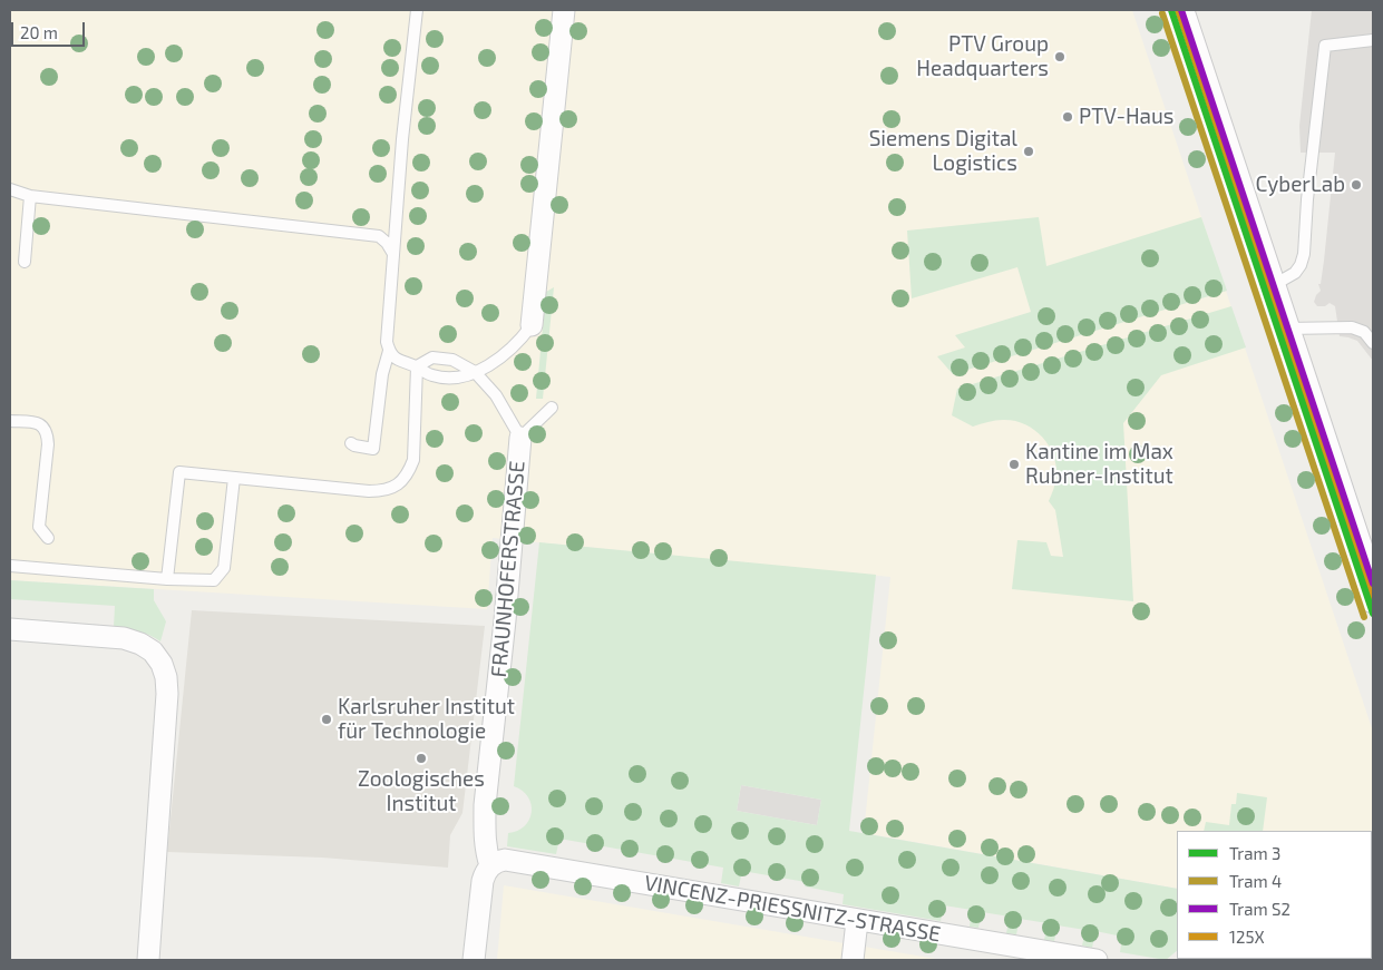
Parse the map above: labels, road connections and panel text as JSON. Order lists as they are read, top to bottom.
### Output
{
  "streets": {
    "street": ["FRAUNHOFERSTRASSE", "VINCENZ-PRIESSNITZ-STRASSE"]
  },
  "crossings": [
    ["FRAUNHOFERSTRASSE", "VINCENZ-PRIESSNITZ-STRASSE"]
  ],
  "places": [
    "PTV Group Headquarters",
    "PTV-Haus",
    "Siemens Digital Logistics",
    "CyberLab",
    "Kantine im Max Rubner-Institut",
    "Karlsruher Institut für Technologie",
    "Zoologisches Institut"
  ],
  "lines": [
    "tram line 3",
    "tram line S2",
    "transit line 125X",
    "tram line 4"
  ],
  "legend": [
    "Tram 3",
    "Tram 4",
    "Tram S2",
    "125X"
  ],
  "scale_bar": "20 m"
}
